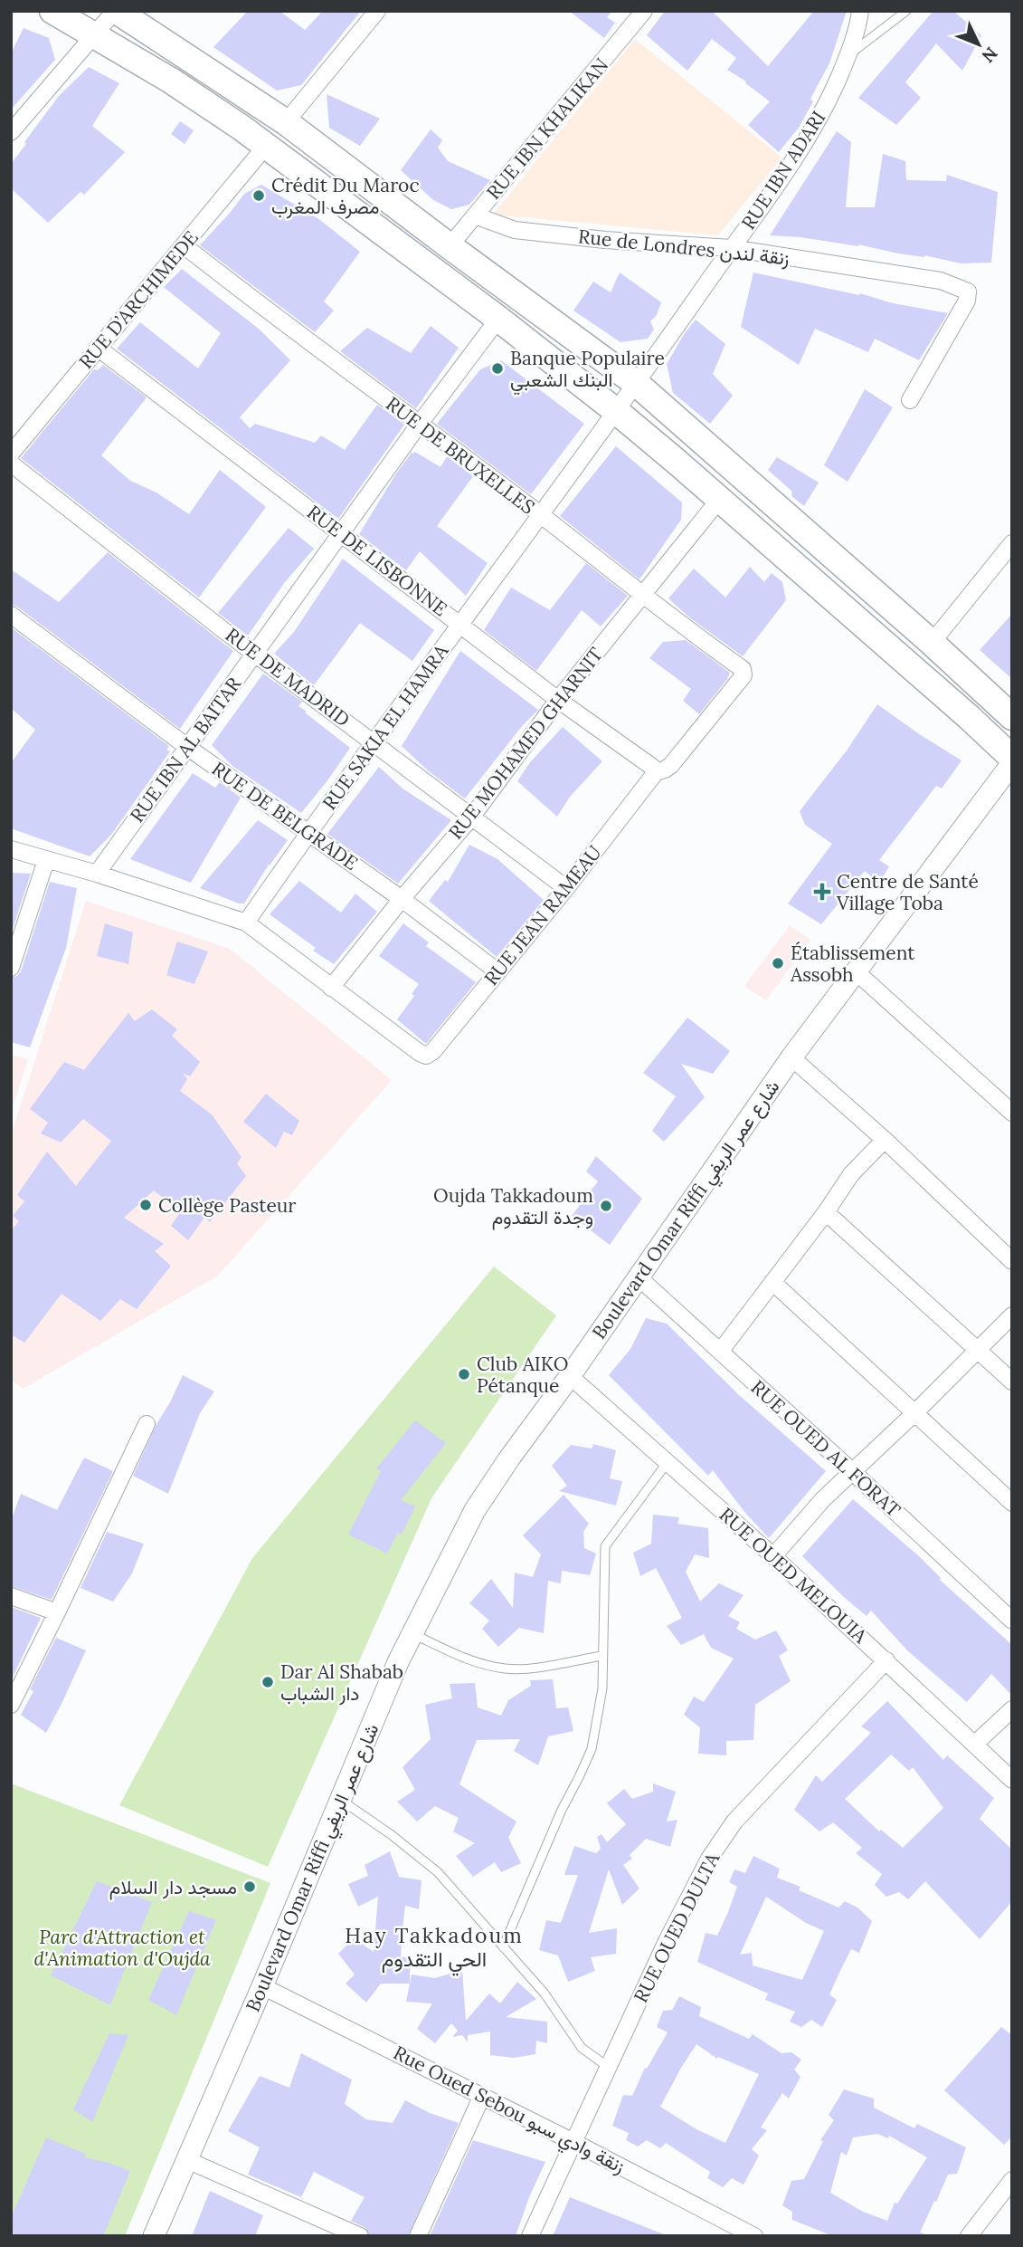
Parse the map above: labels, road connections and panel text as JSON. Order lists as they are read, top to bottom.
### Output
{
  "streets": {
    "street": [
      "RUE IBN KHALIKAN",
      "RUE IBN ADARI",
      "Rue de Londres زنقة لندن",
      "RUE D’ARCHIMEDE",
      "RUE DE BRUXELLES",
      "RUE DE LISBONNE",
      "RUE DE MADRID",
      "RUE SAKIA EL HAMRA",
      "RUE MOHAMED GHARNIT",
      "RUE IBN AL BAITAR",
      "RUE DE BELGRADE",
      "RUE JEAN RAMEAU",
      "Boulevard Omar Riffi شارع عمر الريفي",
      "RUE OUED AL FORAT",
      "RUE OUED MELOUIA",
      "RUE OUED DULTA",
      "Rue Oued Sebou زنقة وادي سبو"
    ]
  },
  "crossings": [
    ["RUE IBN KHALIKAN", "Rue de Londres زنقة لندن"],
    ["RUE IBN ADARI", "Rue de Londres زنقة لندن"],
    ["RUE IBN ADARI", "RUE SAKIA EL HAMRA"],
    ["RUE D’ARCHIMEDE", "RUE DE BRUXELLES"],
    ["RUE D’ARCHIMEDE", "RUE DE LISBONNE"],
    ["RUE DE BRUXELLES", "RUE SAKIA EL HAMRA"],
    ["RUE DE BRUXELLES", "RUE MOHAMED GHARNIT"],
    ["RUE DE BRUXELLES", "RUE IBN AL BAITAR"],
    ["RUE DE BRUXELLES", "RUE JEAN RAMEAU"],
    ["RUE DE LISBONNE", "RUE SAKIA EL HAMRA"],
    ["RUE DE LISBONNE", "RUE MOHAMED GHARNIT"],
    ["RUE DE LISBONNE", "RUE IBN AL BAITAR"],
    ["RUE DE LISBONNE", "RUE JEAN RAMEAU"],
    ["RUE DE MADRID", "RUE SAKIA EL HAMRA"],
    ["RUE DE MADRID", "RUE MOHAMED GHARNIT"],
    ["RUE DE MADRID", "RUE IBN AL BAITAR"],
    ["RUE DE MADRID", "RUE JEAN RAMEAU"],
    ["RUE SAKIA EL HAMRA", "RUE DE BELGRADE"],
    ["RUE MOHAMED GHARNIT", "RUE DE BELGRADE"],
    ["RUE MOHAMED GHARNIT", "RUE JEAN RAMEAU"],
    ["RUE IBN AL BAITAR", "RUE DE BELGRADE"],
    ["RUE DE BELGRADE", "RUE JEAN RAMEAU"],
    ["Boulevard Omar Riffi شارع عمر الريفي", "RUE OUED AL FORAT"],
    ["Boulevard Omar Riffi شارع عمر الريفي", "RUE OUED MELOUIA"],
    ["Boulevard Omar Riffi شارع عمر الريفي", "Rue Oued Sebou زنقة وادي سبو"],
    ["RUE OUED MELOUIA", "RUE OUED DULTA"],
    ["RUE OUED DULTA", "Rue Oued Sebou زنقة وادي سبو"]
  ],
  "districts": ["Hay Takkadoum الحي التقدوم"],
  "parks": ["Parc d'Attraction et d'Animation d'Oujda"],
  "places": {
    "other": [
      "Crédit Du Maroc مصرف المغرب",
      "Banque Populaire البنك الشعبي",
      "Établissement Assobh",
      "Collège Pasteur",
      "Oujda Takkadoum وجدة التقدوم",
      "Club AIKO Pétanque",
      "Dar Al Shabab دار الشباب",
      "مسجد دار السلام"
    ],
    "health": ["Centre de Santé Village Toba"]
  },
  "north": "bottom right"
}
